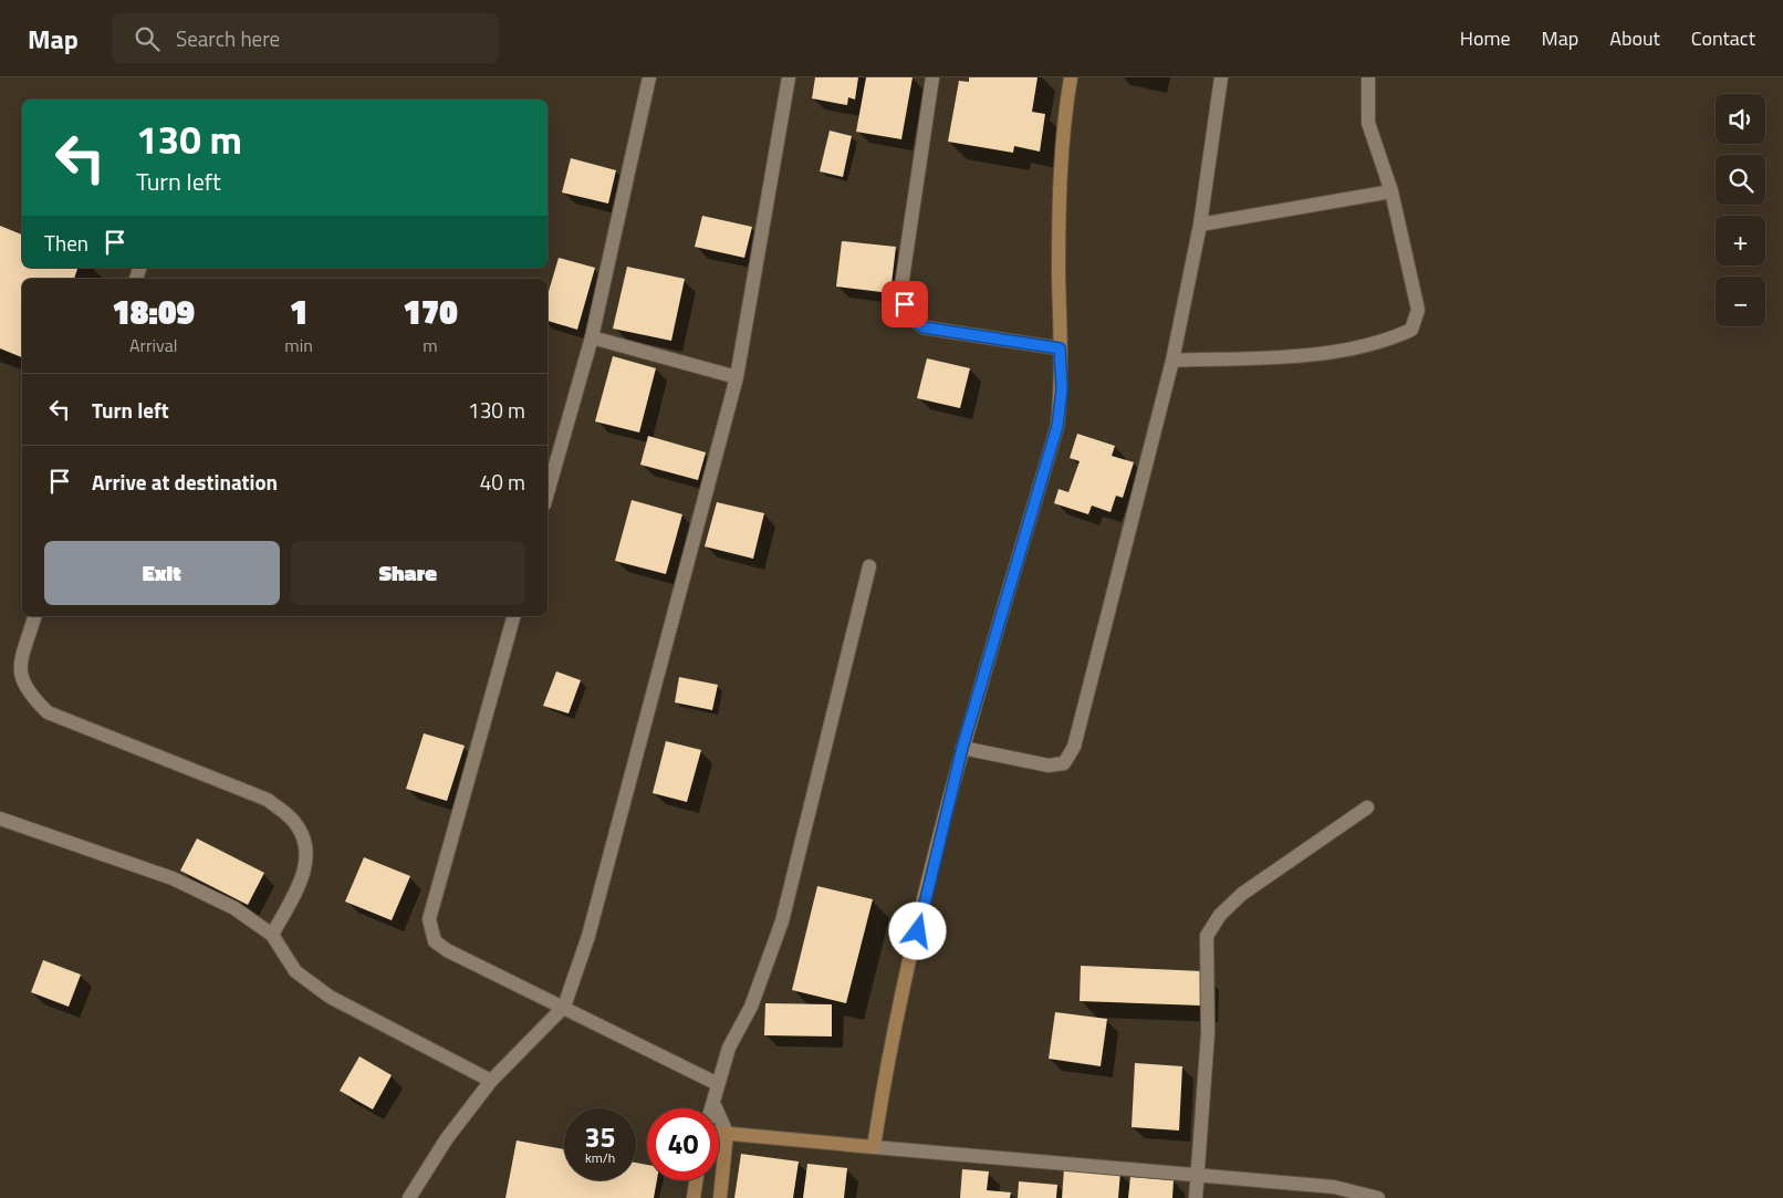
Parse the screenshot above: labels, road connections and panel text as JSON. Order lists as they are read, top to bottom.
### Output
{
  "page": {
    "header": "Map",
    "search": "Search here",
    "nav": [
      "Home",
      "Map",
      "About",
      "Contact"
    ],
    "map_buttons": ["+", "−"],
    "turn": ["130 m", "Turn left"],
    "then": "Then",
    "eta": [
      "18:09",
      "Arrival",
      "1",
      "min",
      "170",
      "m"
    ],
    "list": [
      {
        "name": "Turn left",
        "value": "130 m"
      },
      {
        "name": "Arrive at destination",
        "value": "40 m"
      }
    ],
    "buttons": ["Exit", "Share"],
    "speed": "35 km/h",
    "limit": "40"
  }
}
